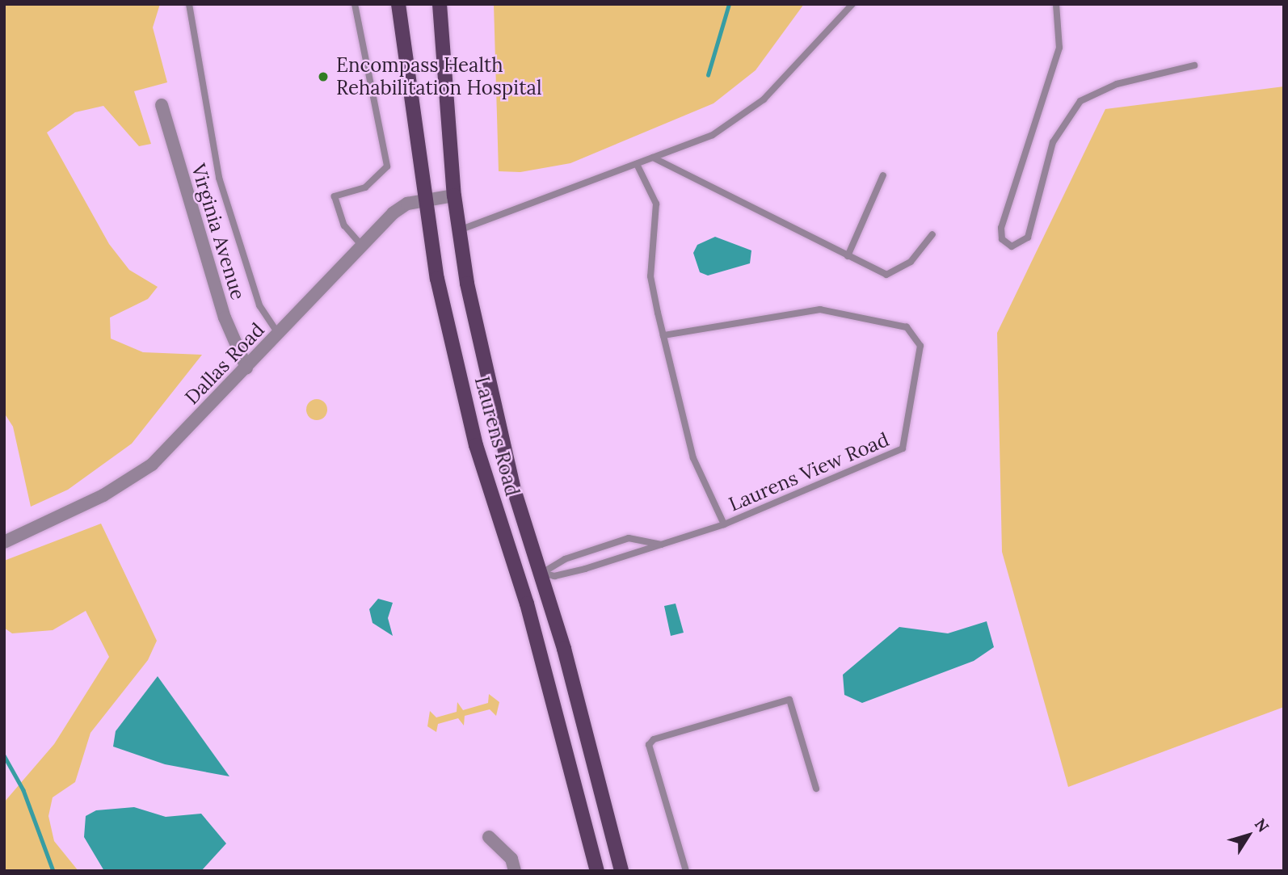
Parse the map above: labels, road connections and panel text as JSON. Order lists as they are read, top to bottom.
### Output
{
  "streets": {
    "main road": ["Laurens Road"],
    "street": ["Virginia Avenue", "Dallas Road"],
    "lane": ["Laurens View Road"]
  },
  "crossings": [
    ["Virginia Avenue", "Dallas Road"],
    ["Dallas Road", "Laurens Road"],
    ["Laurens Road", "Laurens View Road"]
  ],
  "places": ["Encompass Health Rehabilitation Hospital"],
  "north": "top right"
}
